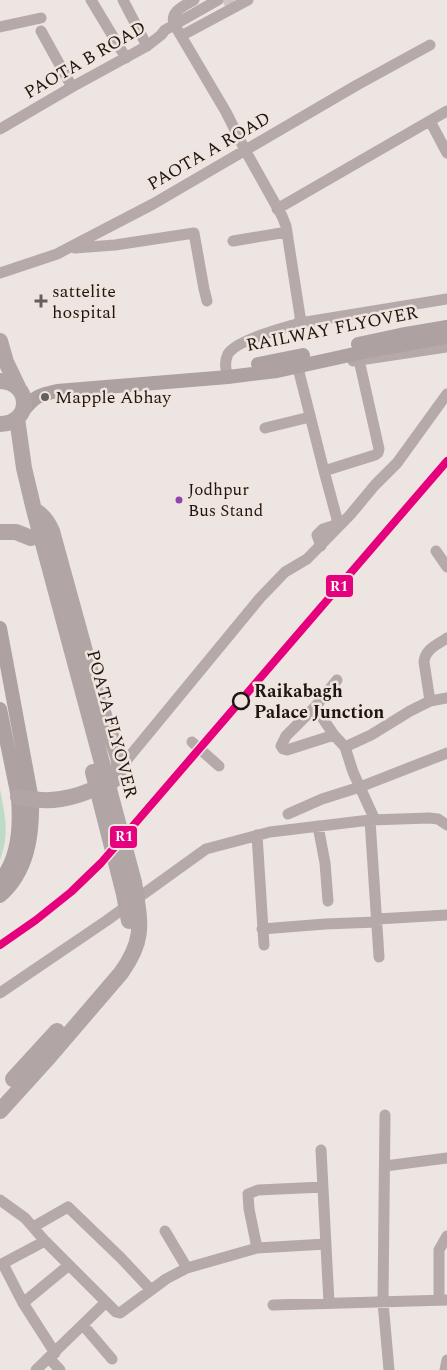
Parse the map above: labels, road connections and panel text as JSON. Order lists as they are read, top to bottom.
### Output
{
  "streets": {
    "highway": ["POATA FLYOVER"],
    "main road": ["RAILWAY FLYOVER"],
    "street": ["PAOTA B ROAD", "PAOTA A ROAD"]
  },
  "places": {
    "health": ["sattelite hospital"],
    "other": ["Mapple Abhay", "Jodhpur Bus Stand", "Raikabagh Palace Junction"]
  },
  "lines": ["transit line R1"]
}
